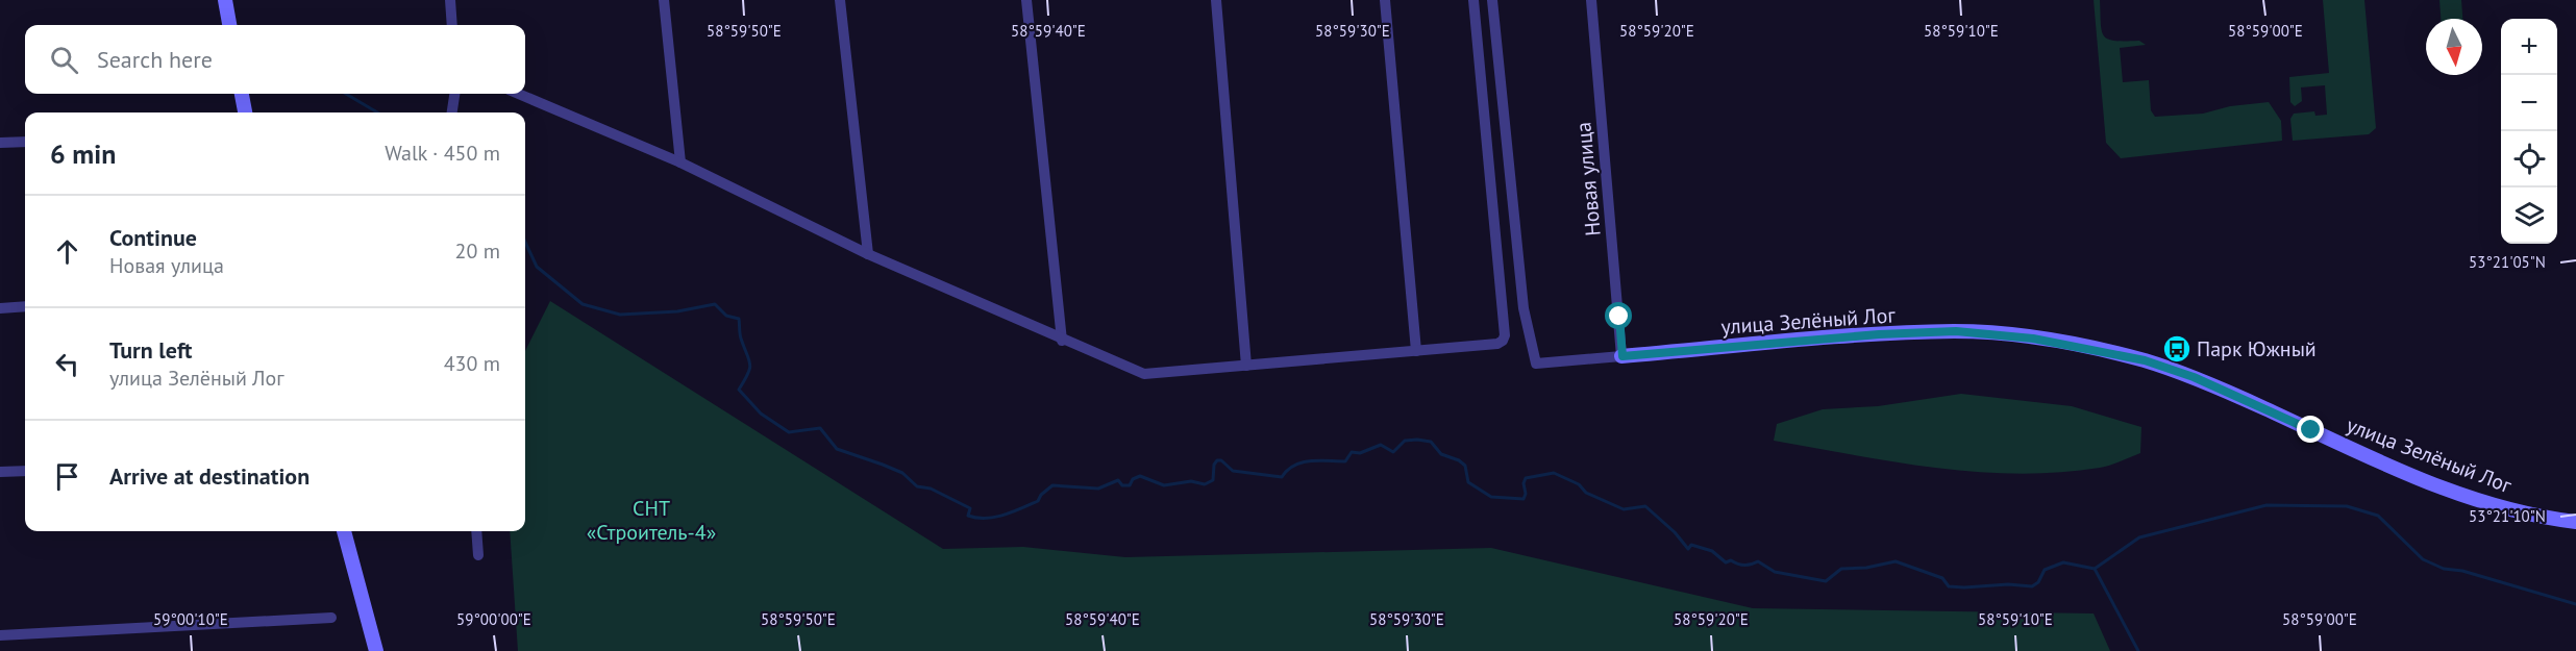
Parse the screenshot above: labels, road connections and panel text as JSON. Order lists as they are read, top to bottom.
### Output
{
  "streets": {
    "street": ["Новая улица", "улица Зелёный Лог"]
  },
  "crossings": [
    ["Новая улица", "улица Зелёный Лог"]
  ],
  "parks": ["СНТ «Строитель-4»"],
  "places": {
    "bus stop": ["Парк Южный"]
  },
  "north": "bottom",
  "page": {
    "map_buttons": ["+", "−"],
    "search": "Search here",
    "heading": ["6 min", "Walk · 450 m"],
    "list": [
      ["Continue", "Новая улица", "20 m"],
      ["Turn left", "улица Зелёный Лог", "430 m"],
      "Arrive at destination"
    ]
  },
  "coordinates": [
    "58°59'50\"E",
    "58°59'40\"E",
    "58°59'30\"E",
    "58°59'20\"E",
    "58°59'10\"E",
    "58°59'00\"E",
    "53°21'05\"N",
    "53°21'10\"N",
    "59°00'10\"E",
    "59°00'00\"E"
  ]
}
